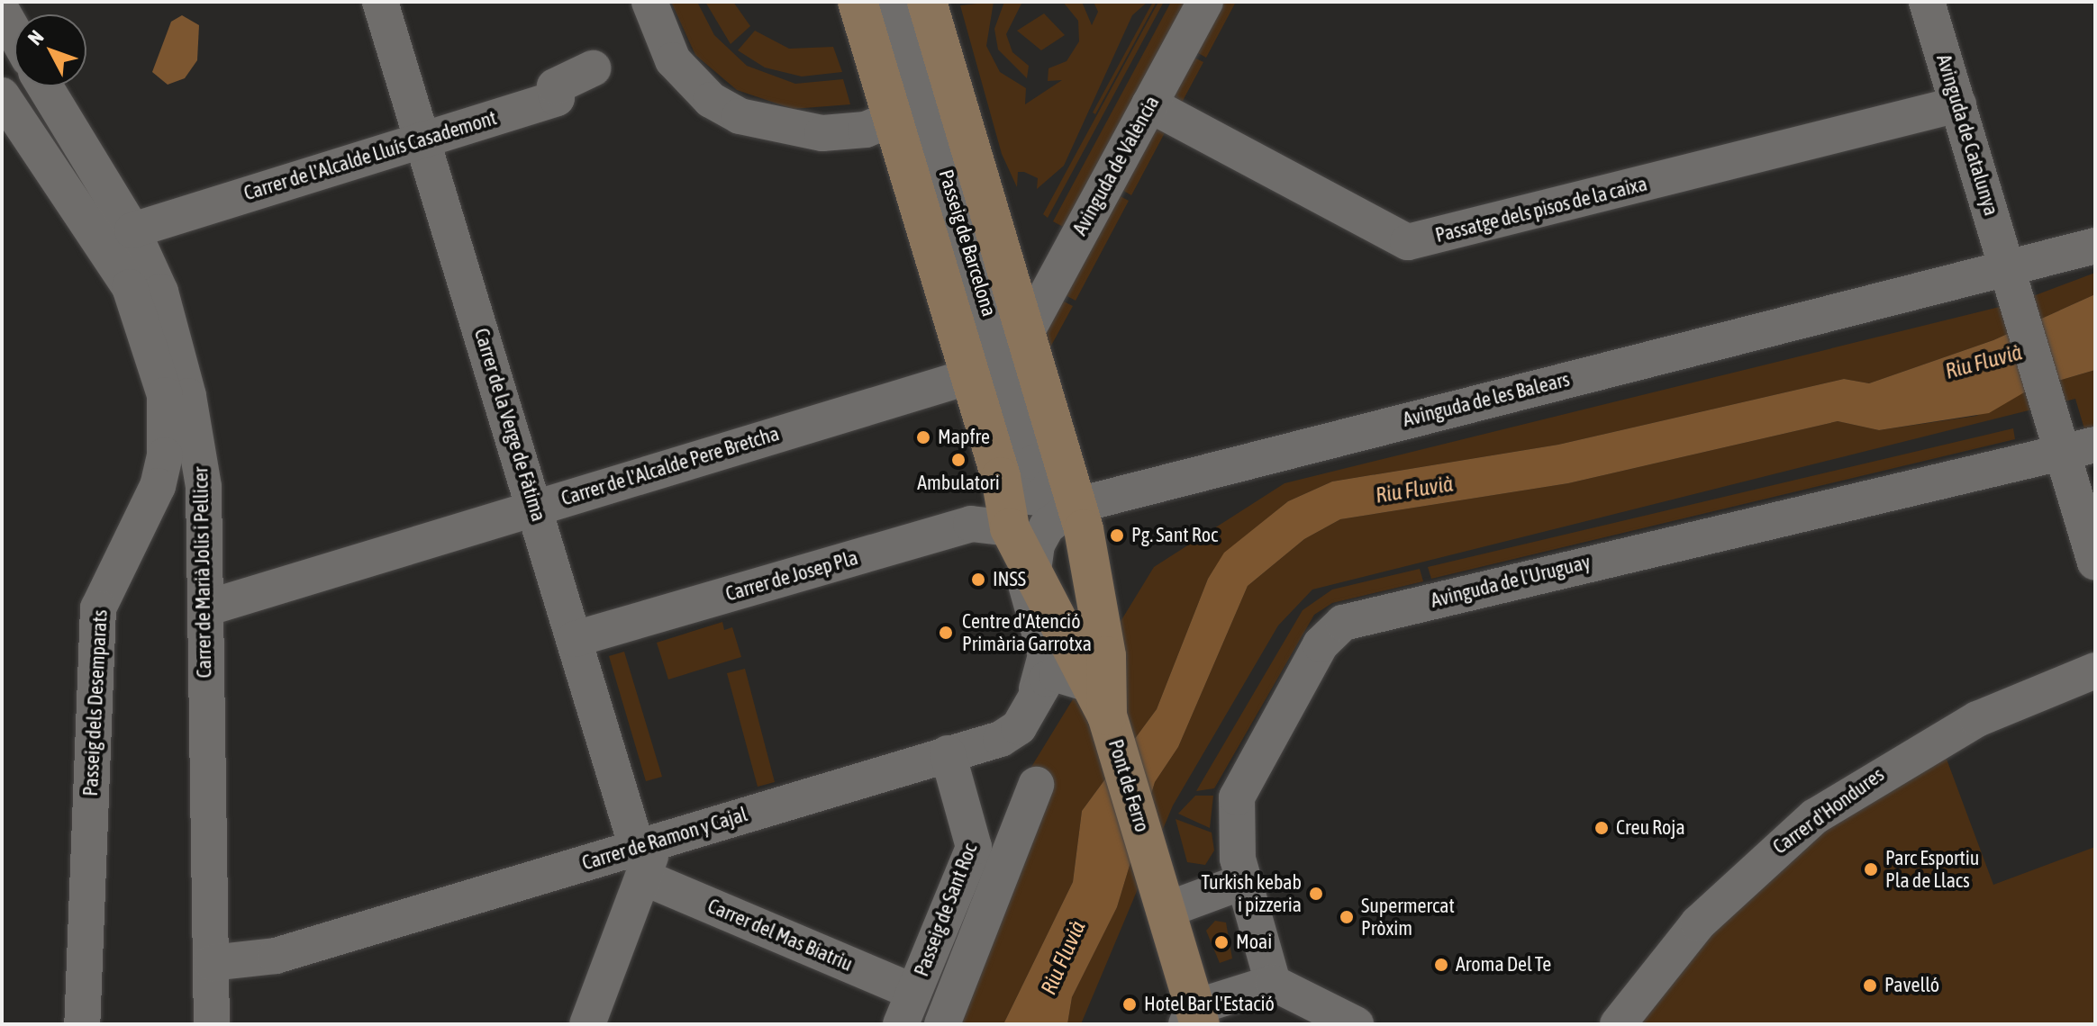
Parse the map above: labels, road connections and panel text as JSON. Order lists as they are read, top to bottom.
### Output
{
  "streets": {
    "main road": ["Passeig de Barcelona", "Pont de Ferro"],
    "street": [
      "Avinguda de Catalunya",
      "Carrer de l'Alcalde Lluís Casademont",
      "Avinguda de València",
      "Passatge dels pisos de la caixa",
      "Avinguda de les Balears",
      "Carrer de la Verge de Fàtima",
      "Carrer de l'Alcalde Pere Bretcha",
      "Carrer de Marià Jolis i Pellicer",
      "Carrer de Josep Pla",
      "Avinguda de l'Uruguay",
      "Passeig dels Desemparats",
      "Carrer d'Hondures",
      "Carrer de Ramon y Cajal",
      "Passeig de Sant Roc",
      "Carrer del Mas Biatriu"
    ]
  },
  "crossings": [
    ["Avinguda de Catalunya", "Passatge dels pisos de la caixa"],
    ["Avinguda de Catalunya", "Avinguda de les Balears"],
    ["Avinguda de Catalunya", "Avinguda de l'Uruguay"],
    ["Carrer de l'Alcalde Lluís Casademont", "Carrer de la Verge de Fàtima"],
    ["Carrer de l'Alcalde Lluís Casademont", "Carrer de Marià Jolis i Pellicer"],
    ["Avinguda de València", "Passatge dels pisos de la caixa"],
    ["Avinguda de València", "Passeig de Barcelona"],
    ["Passeig de Barcelona", "Avinguda de les Balears"],
    ["Passeig de Barcelona", "Carrer de l'Alcalde Pere Bretcha"],
    ["Passeig de Barcelona", "Carrer de Josep Pla"],
    ["Passeig de Barcelona", "Pont de Ferro"],
    ["Passeig de Barcelona", "Carrer de Ramon y Cajal"],
    ["Avinguda de les Balears", "Carrer de Ramon y Cajal"],
    ["Carrer de la Verge de Fàtima", "Carrer de l'Alcalde Pere Bretcha"],
    ["Carrer de la Verge de Fàtima", "Carrer de Josep Pla"],
    ["Carrer de la Verge de Fàtima", "Carrer de Ramon y Cajal"],
    ["Carrer de la Verge de Fàtima", "Carrer del Mas Biatriu"],
    ["Carrer de l'Alcalde Pere Bretcha", "Carrer de Marià Jolis i Pellicer"],
    ["Carrer de Marià Jolis i Pellicer", "Carrer de Ramon y Cajal"],
    ["Carrer de Ramon y Cajal", "Passeig de Sant Roc"],
    ["Carrer de Ramon y Cajal", "Carrer del Mas Biatriu"],
    ["Passeig de Sant Roc", "Carrer del Mas Biatriu"]
  ],
  "water": ["Riu Fluvià"],
  "places": [
    "Mapfre",
    "Ambulatori",
    "Pg. Sant Roc",
    "INSS",
    "Centre d'Atenció Primària Garrotxa",
    "Creu Roja",
    "Parc Esportiu Pla de Llacs",
    "Turkish kebab i pizzeria",
    "Supermercat Pròxim",
    "Moai",
    "Aroma Del Te",
    "Pavelló",
    "Hotel Bar l'Estació"
  ],
  "north": "top left"
}
